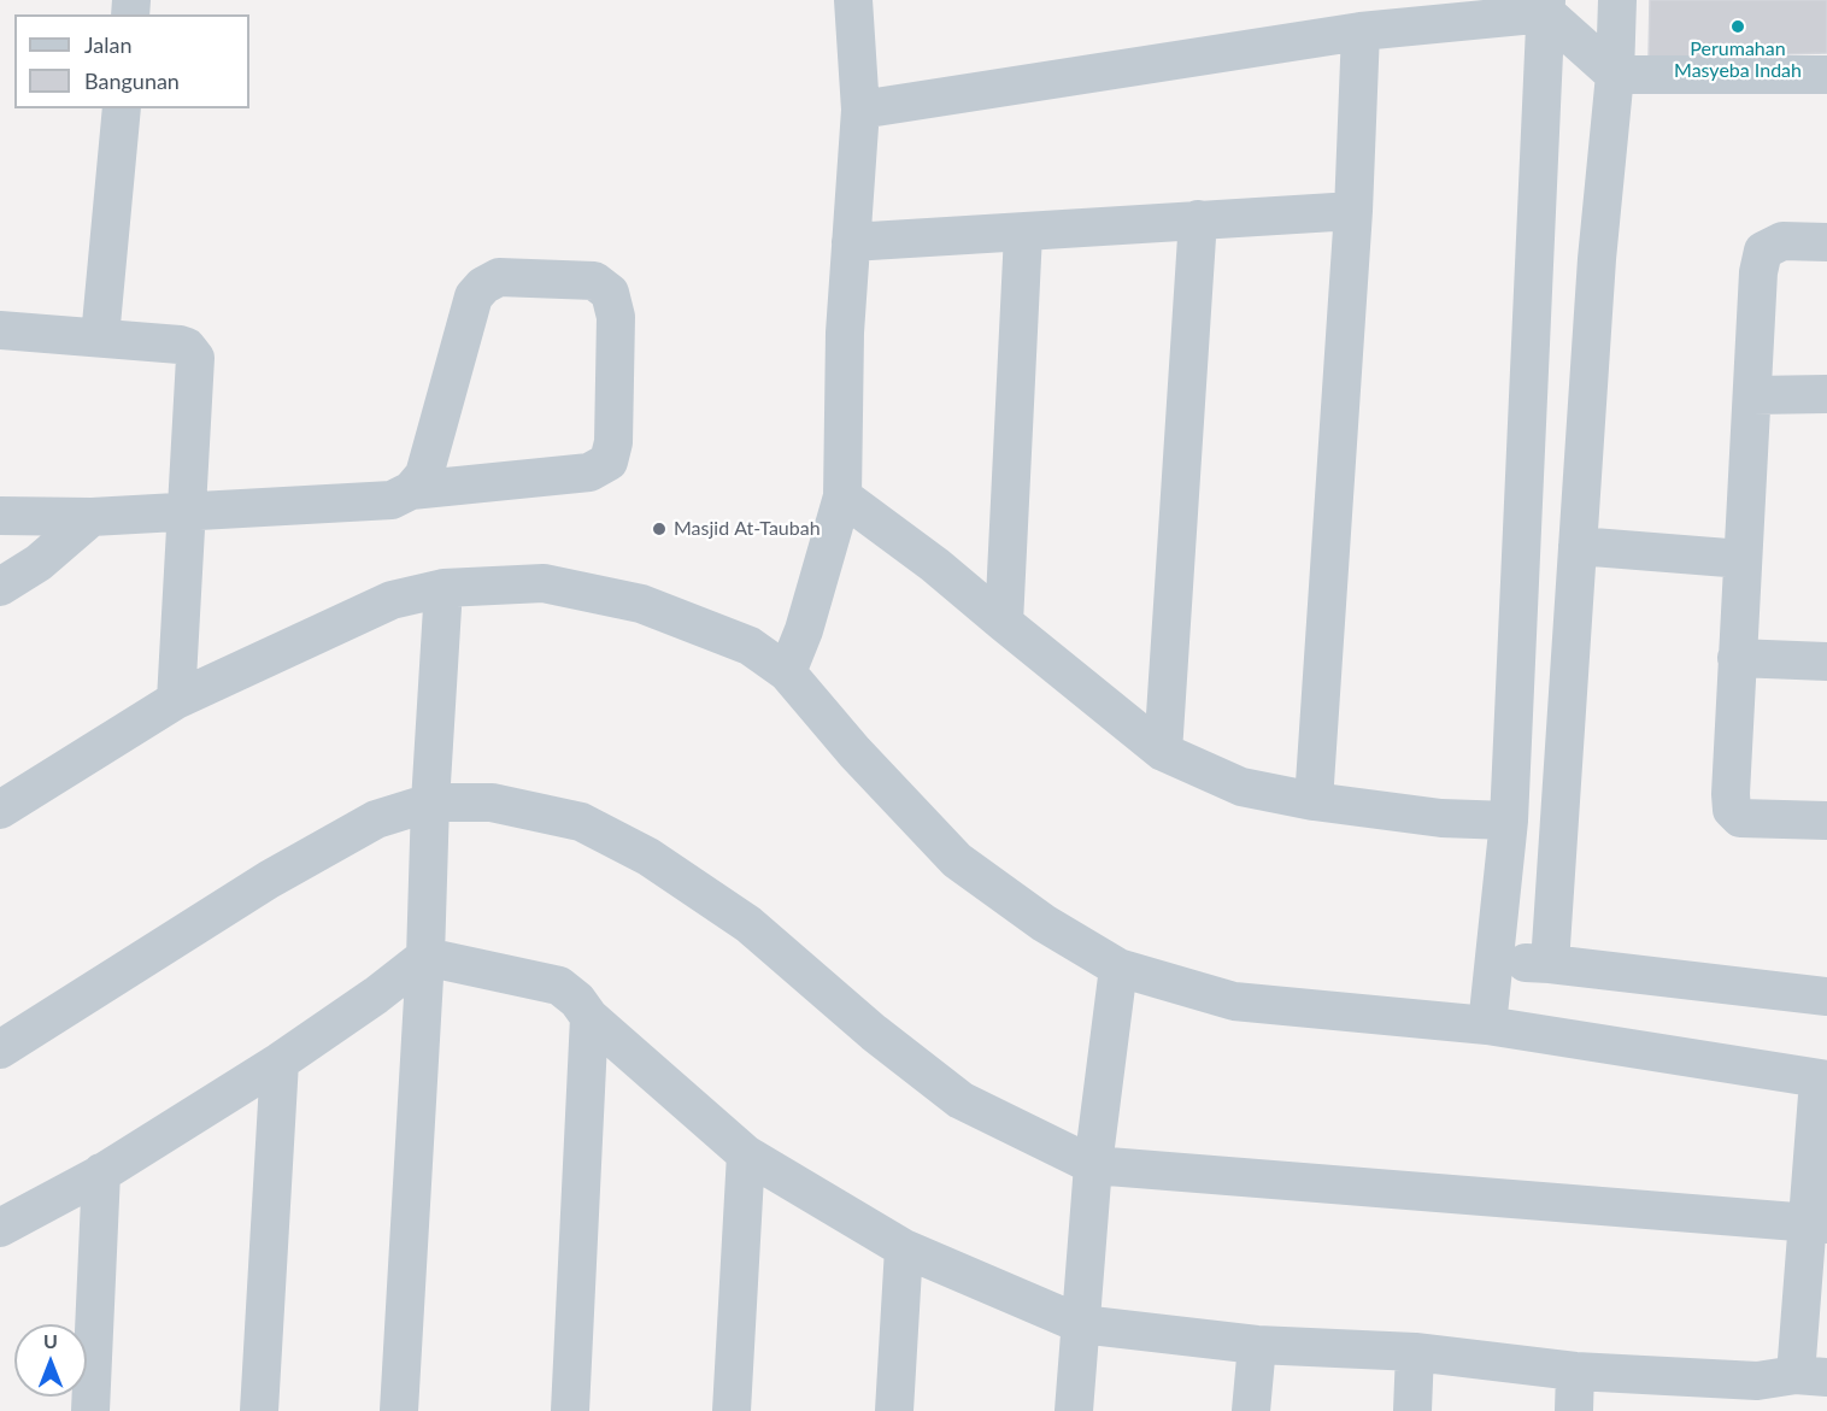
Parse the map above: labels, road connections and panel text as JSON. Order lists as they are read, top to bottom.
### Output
{
  "places": ["Perumahan Masyeba Indah", "Masjid At-Taubah"],
  "legend": ["Jalan", "Bangunan"],
  "north": "top"
}
